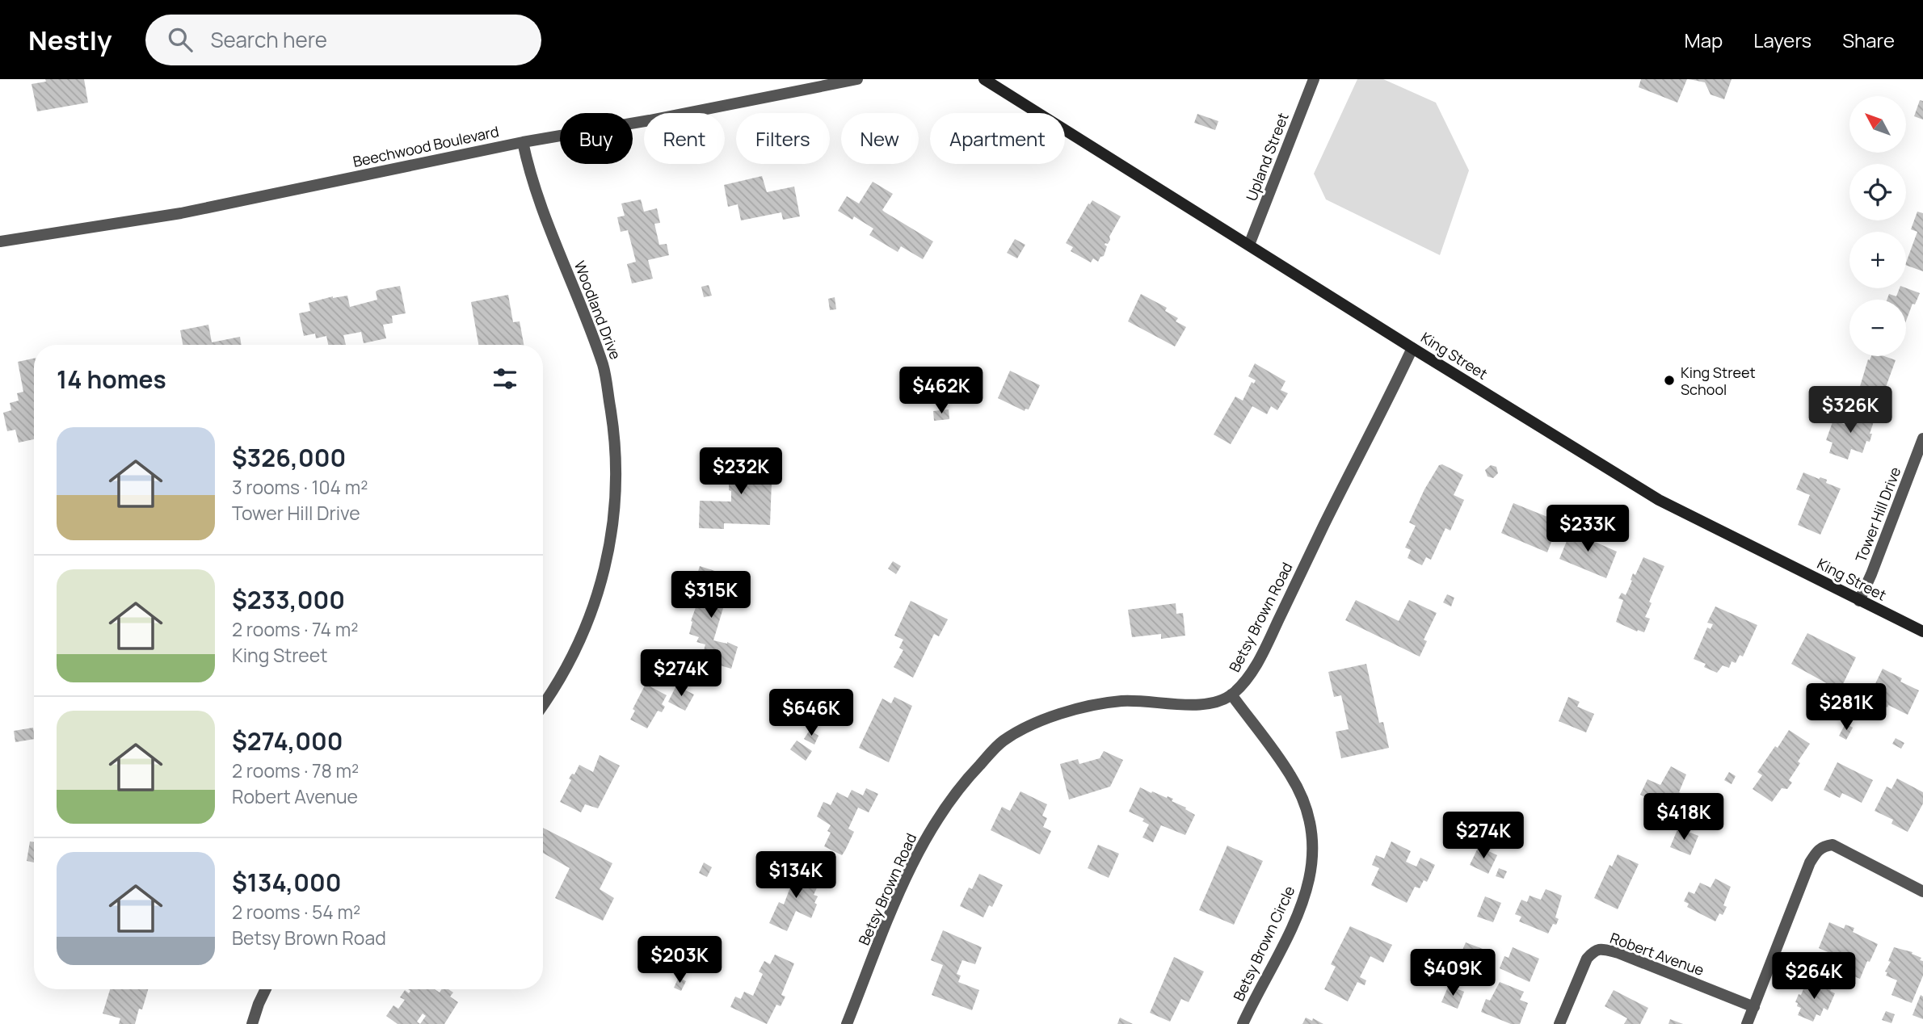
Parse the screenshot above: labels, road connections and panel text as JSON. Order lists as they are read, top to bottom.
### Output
{
  "streets": {
    "main road": ["King Street"],
    "street": [
      "Beechwood Boulevard",
      "Upland Street",
      "Woodland Drive",
      "Tower Hill Drive",
      "Betsy Brown Road",
      "Betsy Brown Circle",
      "Robert Avenue"
    ]
  },
  "crossings": [
    ["Beechwood Boulevard", "Woodland Drive"],
    ["Upland Street", "King Street"],
    ["King Street", "Tower Hill Drive"],
    ["King Street", "Betsy Brown Road"],
    ["Betsy Brown Road", "Betsy Brown Circle"]
  ],
  "places": ["King Street School"],
  "north": "top left",
  "page": {
    "header": "Nestly",
    "search": "Search here",
    "nav": ["Map", "Layers", "Share"],
    "map_buttons": ["+", "−"],
    "chip": [
      "Buy",
      "Rent",
      "Filters",
      "New",
      "Apartment"
    ],
    "heading": "14 homes",
    "price": [
      "$462K",
      "$326K",
      "$232K",
      "$233K",
      "$315K",
      "$274K",
      "$281K",
      "$646K",
      "$418K",
      "$274K",
      "$134K",
      "$203K",
      "$409K",
      "$264K"
    ],
    "list": [
      {
        "name": "$326,000",
        "note": "3 rooms · 104 m² · Tower Hill Drive"
      },
      {
        "name": "$233,000",
        "note": "2 rooms · 74 m² · King Street"
      },
      {
        "name": "$274,000",
        "note": "2 rooms · 78 m² · Robert Avenue"
      },
      {
        "name": "$134,000",
        "note": "2 rooms · 54 m² · Betsy Brown Road"
      }
    ]
  }
}
